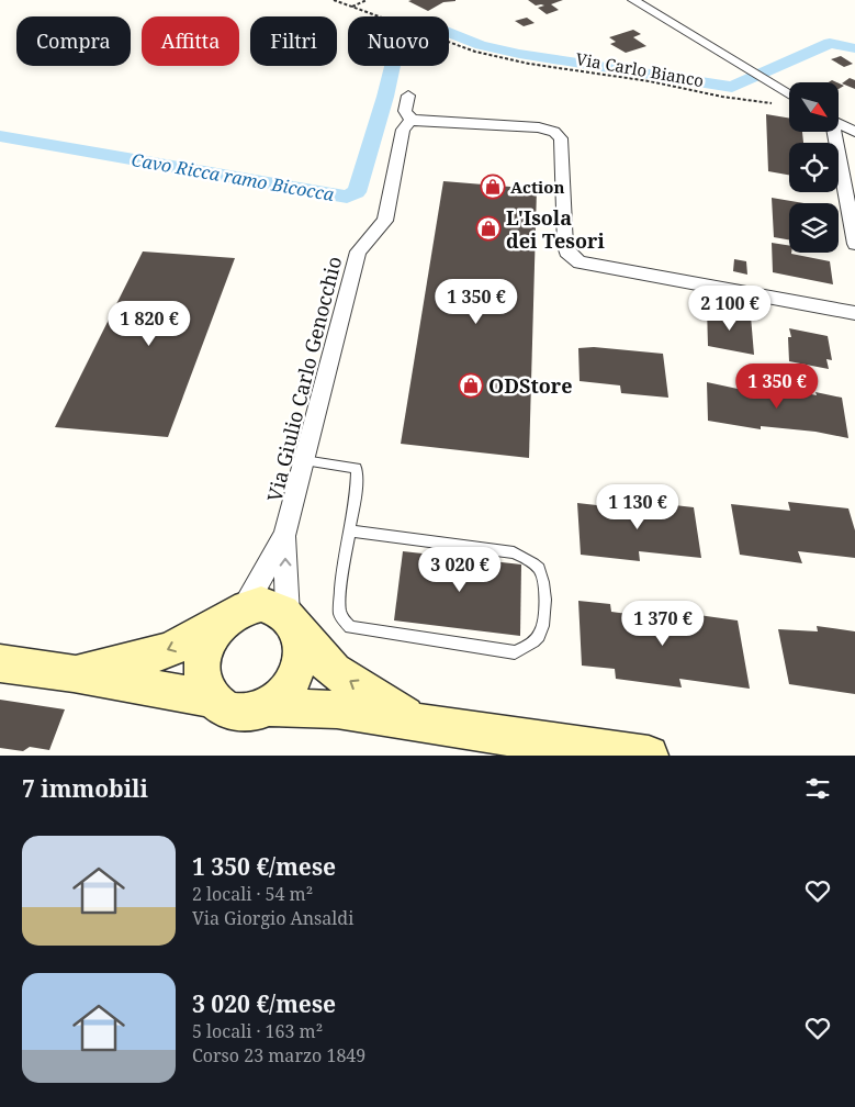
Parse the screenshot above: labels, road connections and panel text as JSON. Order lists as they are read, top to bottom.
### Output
{
  "streets": {
    "street": ["Via Giulio Carlo Genocchio"],
    "path": ["Via Carlo Bianco"]
  },
  "water": ["Cavo Ricca ramo Bicocca"],
  "places": {
    "shop": ["Action", "L'Isola dei Tesori", "ODStore"]
  },
  "north": "bottom right",
  "page": {
    "chip": [
      "Compra",
      "Affitta",
      "Filtri",
      "Nuovo"
    ],
    "price": [
      "1 350 €",
      "2 100 €",
      "1 820 €",
      "1 350 €",
      "1 130 €",
      "3 020 €",
      "1 370 €"
    ],
    "heading": "7 immobili",
    "list": [
      {
        "name": "1 350 €/mese",
        "note": "2 locali · 54 m² · Via Giorgio Ansaldi"
      },
      {
        "name": "3 020 €/mese",
        "note": "5 locali · 163 m² · Corso 23 marzo 1849"
      }
    ]
  }
}
